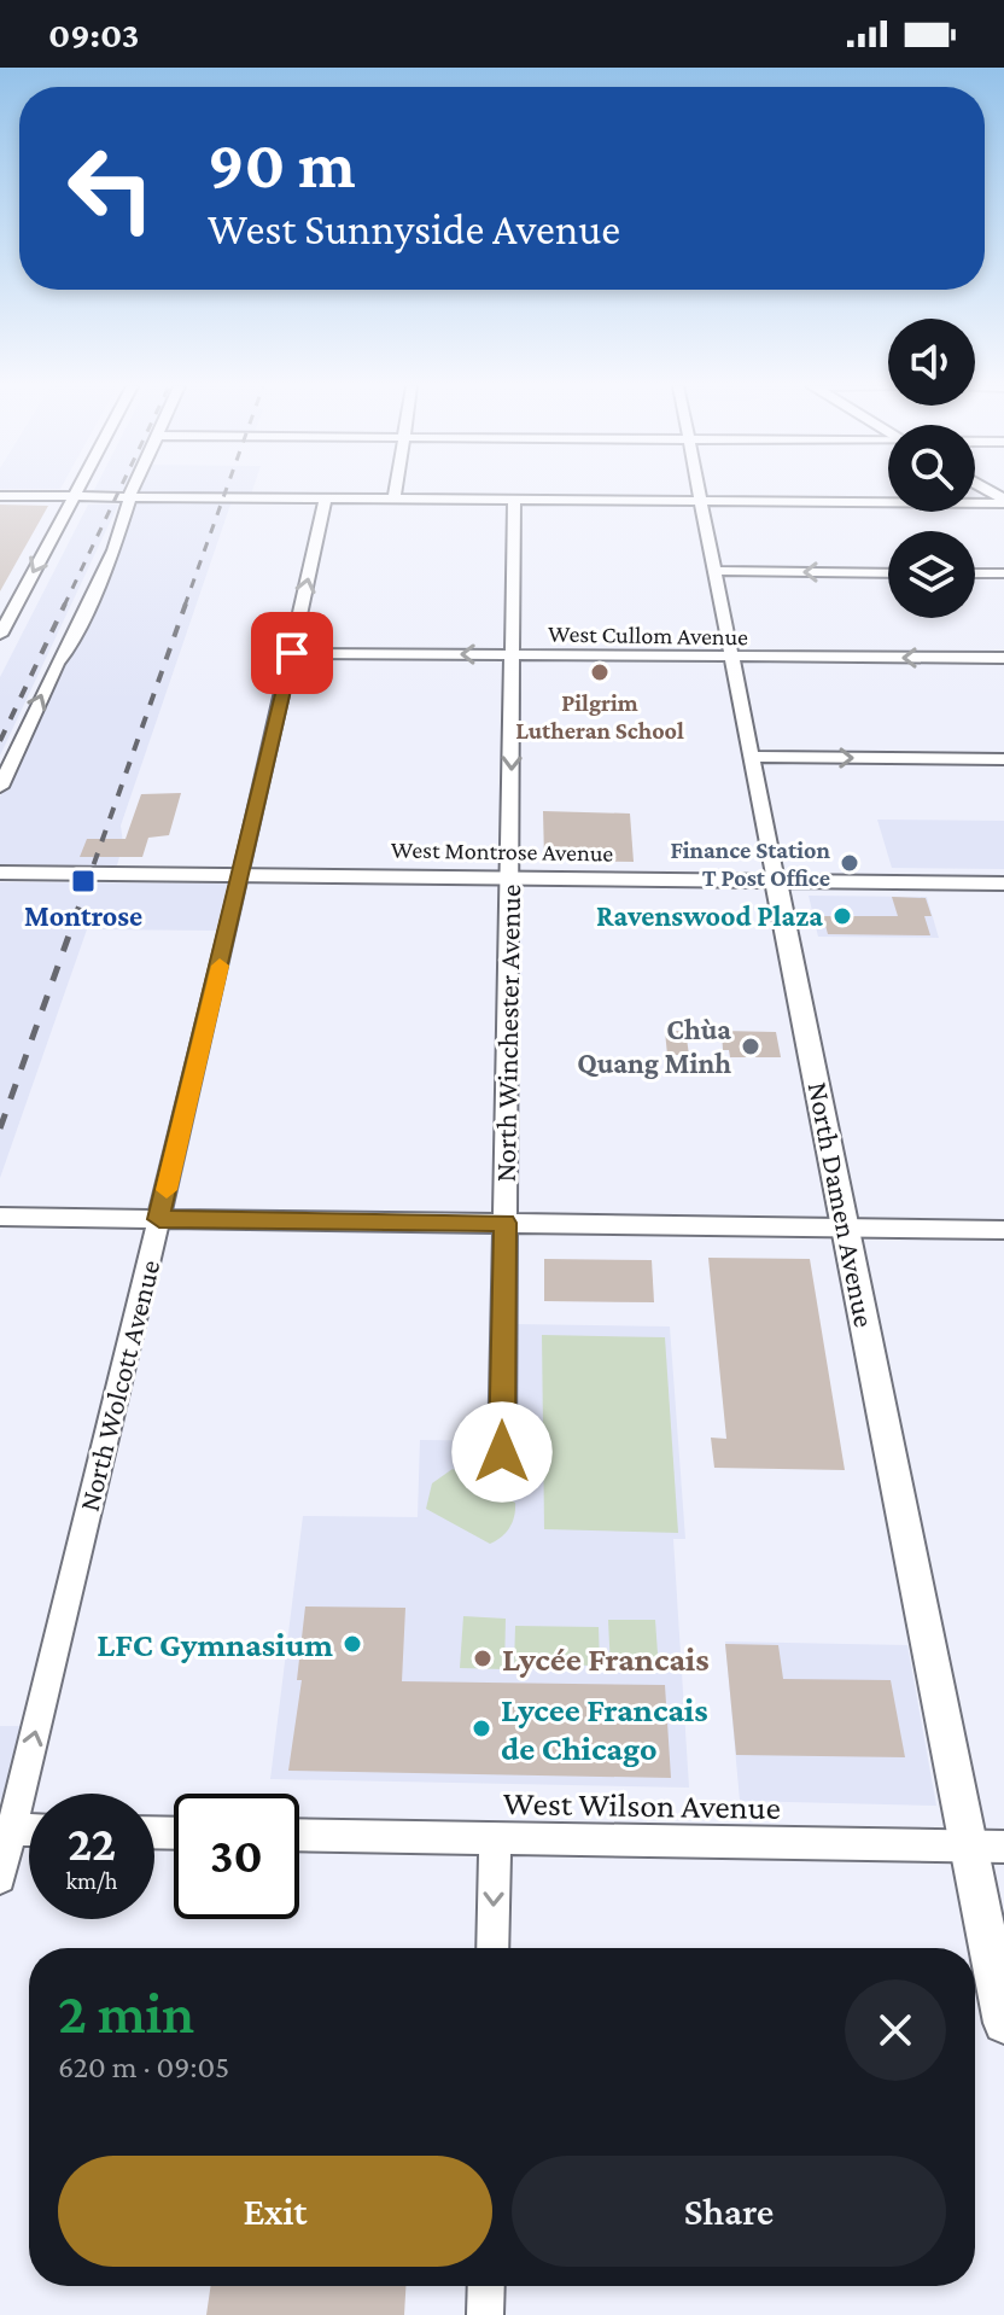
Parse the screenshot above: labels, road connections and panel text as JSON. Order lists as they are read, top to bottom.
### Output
{
  "streets": {
    "main road": ["West Montrose Avenue", "North Damen Avenue"],
    "street": [
      "West Cullom Avenue",
      "North Winchester Avenue",
      "North Wolcott Avenue",
      "West Wilson Avenue"
    ]
  },
  "crossings": [
    ["West Cullom Avenue", "North Winchester Avenue"],
    ["West Cullom Avenue", "North Damen Avenue"],
    ["West Cullom Avenue", "North Wolcott Avenue"],
    ["West Montrose Avenue", "North Winchester Avenue"],
    ["West Montrose Avenue", "North Damen Avenue"],
    ["West Montrose Avenue", "North Wolcott Avenue"],
    ["North Damen Avenue", "West Wilson Avenue"]
  ],
  "one_way": ["North Wolcott Avenue"],
  "places": {
    "other": [
      "Pilgrim Lutheran School",
      "Finance Station T Post Office",
      "Ravenswood Plaza",
      "Chùa Quang Minh",
      "LFC Gymnasium",
      "Lycée Francais",
      "Lycee Francais de Chicago"
    ],
    "transit": ["Montrose"]
  },
  "page": {
    "status": "09:03",
    "turn": ["90 m", "West Sunnyside Avenue"],
    "speed": "22 km/h",
    "limit": "30",
    "heading": ["2 min", "620 m · 09:05"],
    "buttons": ["Exit", "Share"]
  }
}
